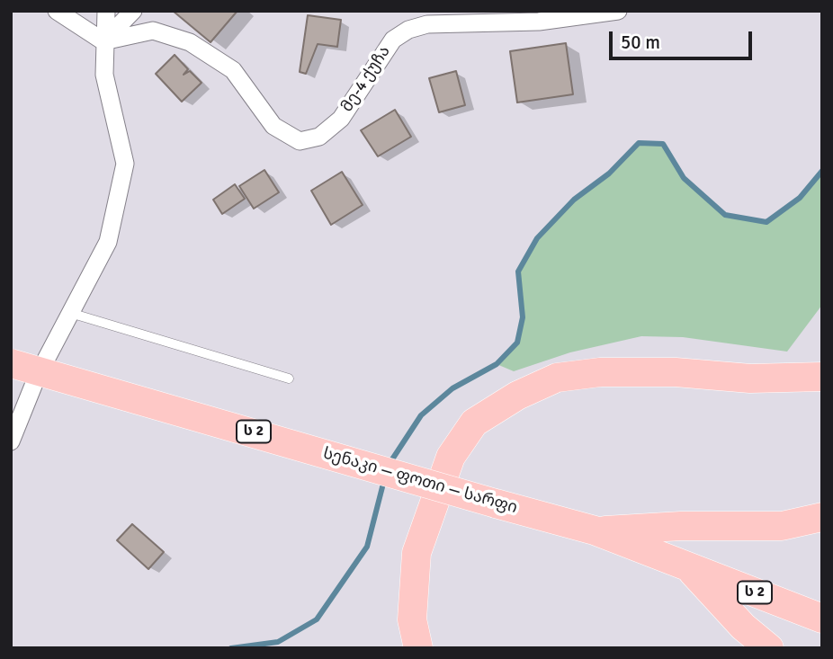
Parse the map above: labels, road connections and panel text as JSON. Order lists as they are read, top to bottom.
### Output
{
  "streets": {
    "highway": ["ს 2", "სენაკი — ფოთი — სარფი"],
    "street": ["მე-4 ქუჩა"]
  },
  "scale_bar": "50 m"
}
